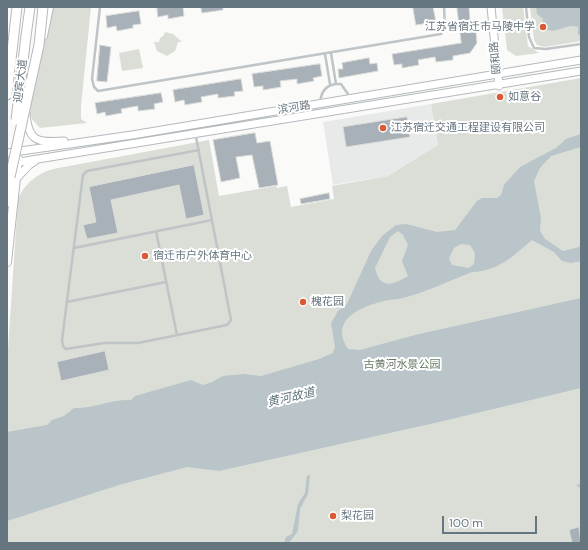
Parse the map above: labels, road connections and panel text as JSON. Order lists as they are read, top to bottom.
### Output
{
  "streets": {
    "highway": ["迎宾大道"],
    "main road": ["颐和路", "滨河路"]
  },
  "crossings": [
    ["颐和路", "滨河路"]
  ],
  "water": ["黄河故道"],
  "parks": ["古黄河水景公园"],
  "places": [
    "江苏省宿迁市马陵中学",
    "如意谷",
    "江苏宿迁交通工程建设有限公司",
    "宿迁市户外体育中心",
    "槐花园",
    "梨花园"
  ],
  "scale_bar": "100 m"
}
